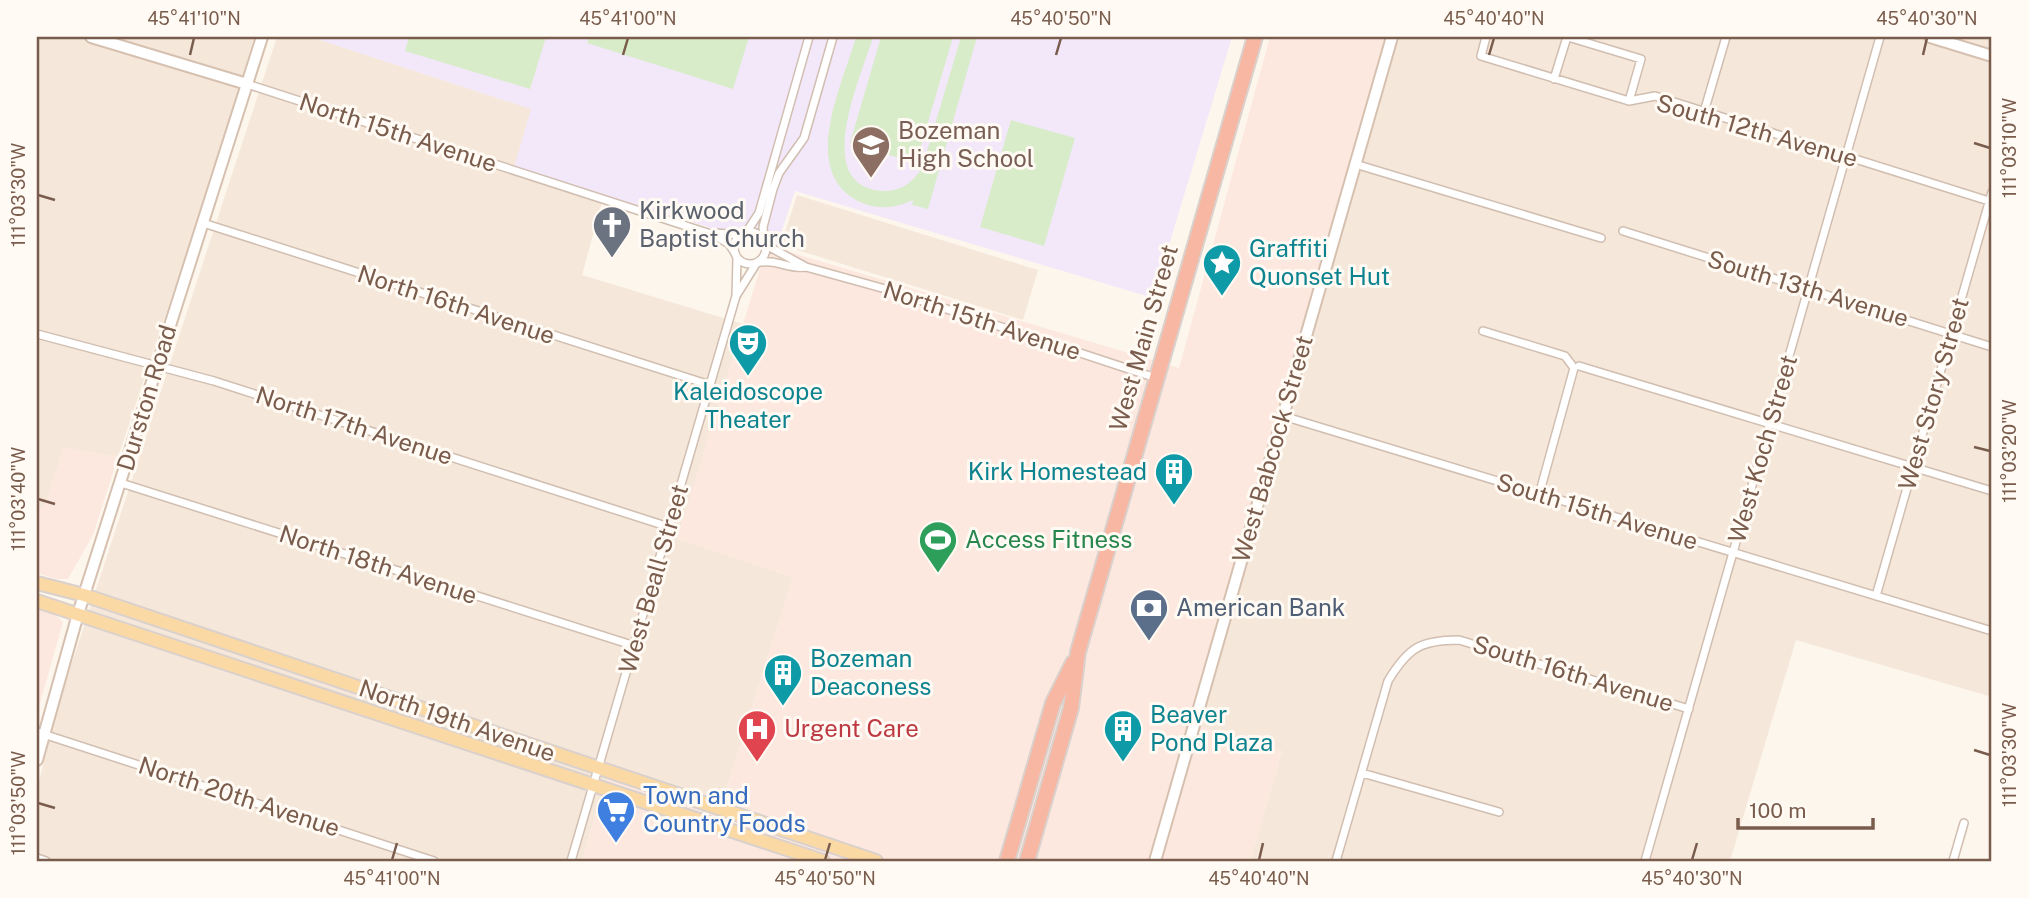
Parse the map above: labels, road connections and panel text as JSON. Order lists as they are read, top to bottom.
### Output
{
  "streets": {
    "highway": ["West Main Street"],
    "main road": ["North 19th Avenue"],
    "street": [
      "South 12th Avenue",
      "North 15th Avenue",
      "South 13th Avenue",
      "North 16th Avenue",
      "West Story Street",
      "Durston Road",
      "North 17th Avenue",
      "West Babcock Street",
      "West Koch Street",
      "South 15th Avenue",
      "North 18th Avenue",
      "West Beall Street",
      "South 16th Avenue",
      "North 20th Avenue"
    ]
  },
  "crossings": [
    ["South 12th Avenue", "West Story Street"],
    ["South 12th Avenue", "West Koch Street"],
    ["North 15th Avenue", "West Main Street"],
    ["North 15th Avenue", "Durston Road"],
    ["North 15th Avenue", "West Beall Street"],
    ["South 13th Avenue", "West Story Street"],
    ["South 13th Avenue", "West Koch Street"],
    ["North 16th Avenue", "Durston Road"],
    ["North 16th Avenue", "West Beall Street"],
    ["West Story Street", "South 15th Avenue"],
    ["Durston Road", "North 17th Avenue"],
    ["Durston Road", "North 18th Avenue"],
    ["Durston Road", "North 19th Avenue"],
    ["Durston Road", "North 20th Avenue"],
    ["North 17th Avenue", "West Beall Street"],
    ["West Babcock Street", "South 15th Avenue"],
    ["West Koch Street", "South 15th Avenue"],
    ["West Koch Street", "South 16th Avenue"],
    ["North 18th Avenue", "West Beall Street"],
    ["West Beall Street", "North 19th Avenue"]
  ],
  "places": {
    "school or university": ["Bozeman High School"],
    "church": ["Kirkwood Baptist Church"],
    "place": ["Graffiti Quonset Hut"],
    "theatre": ["Kaleidoscope Theater"],
    "building": ["Kirk Homestead", "Bozeman Deaconess", "Beaver Pond Plaza"],
    "sports": ["Access Fitness"],
    "bank": ["American Bank"],
    "hospital": ["Urgent Care"],
    "supermarket": ["Town and Country Foods"]
  },
  "scale_bar": "100 m",
  "coordinates": [
    "45°41'10\"N",
    "45°41'00\"N",
    "45°40'50\"N",
    "45°40'40\"N",
    "45°40'30\"N",
    "111°03'10\"W",
    "111°03'30\"W",
    "111°03'20\"W",
    "111°03'40\"W",
    "111°03'50\"W"
  ]
}
